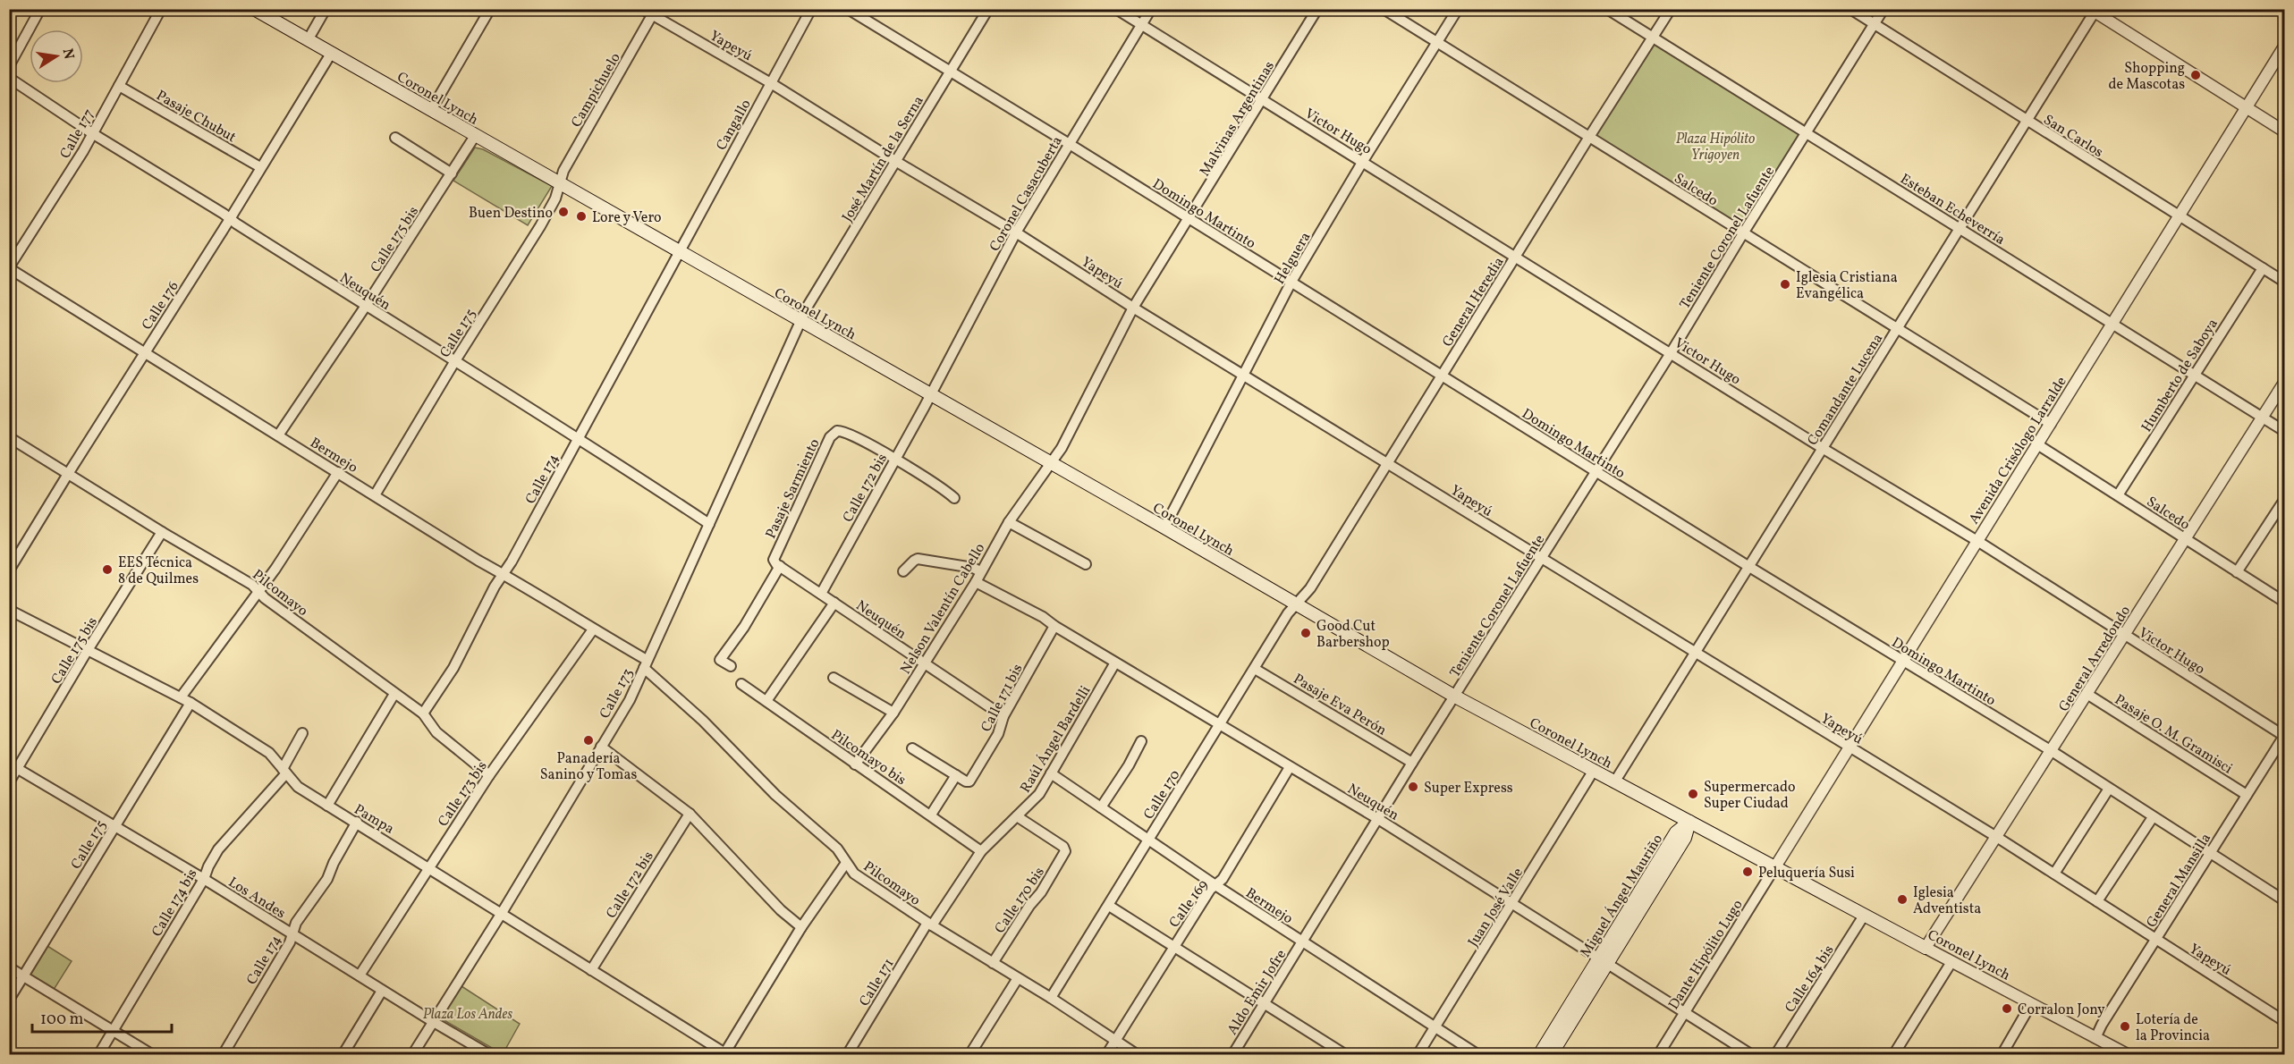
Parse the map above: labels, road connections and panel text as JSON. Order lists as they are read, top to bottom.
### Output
{
  "streets": {
    "main road": ["Coronel Lynch", "Miguel Ángel Mauriño"],
    "street": [
      "Yapeyú",
      "Campichuelo",
      "Pasaje Chubut",
      "Malvinas Argentinas",
      "Cangallo",
      "Victor Hugo",
      "Calle 177",
      "San Carlos",
      "José Martín de la Serna",
      "Salcedo",
      "Coronel Casacuberta",
      "Esteban Echeverría",
      "Domingo Martinto",
      "Teniente Coronel Lafuente",
      "Calle 175 bis",
      "Helguera",
      "Neuquén",
      "General Heredia",
      "Calle 176",
      "Calle 175",
      "Humberto de Saboya",
      "Comandante Lucena",
      "Avenida Crisólogo Larralde",
      "Bermejo",
      "Calle 174",
      "Calle 172 bis",
      "Pasaje Sarmiento",
      "Pilcomayo",
      "Nelson Valentín Cabello",
      "General Arredondo",
      "Calle 173",
      "Calle 171 bis",
      "Pasaje Eva Perón",
      "Pasaje O. M. Gramisci",
      "Raúl Ángel Bardelli",
      "Pilcomayo bis",
      "Calle 173 bis",
      "Calle 170",
      "Pampa",
      "General Mansilla",
      "Los Andes",
      "Calle 170 bis",
      "Calle 174 bis",
      "Calle 169",
      "Juan José Valle",
      "Dante Hipólito Lugo",
      "Calle 164 bis",
      "Calle 171",
      "Aldo Emir Jofre"
    ]
  },
  "crossings": [
    ["Yapeyú", "Campichuelo"],
    ["Yapeyú", "Malvinas Argentinas"],
    ["Yapeyú", "Cangallo"],
    ["Yapeyú", "José Martín de la Serna"],
    ["Yapeyú", "Coronel Casacuberta"],
    ["Yapeyú", "Teniente Coronel Lafuente"],
    ["Yapeyú", "Helguera"],
    ["Yapeyú", "General Heredia"],
    ["Yapeyú", "Comandante Lucena"],
    ["Yapeyú", "Avenida Crisólogo Larralde"],
    ["Yapeyú", "General Arredondo"],
    ["Yapeyú", "General Mansilla"],
    ["Campichuelo", "Coronel Lynch"],
    ["Campichuelo", "Calle 175"],
    ["Coronel Lynch", "Malvinas Argentinas"],
    ["Coronel Lynch", "Cangallo"],
    ["Coronel Lynch", "José Martín de la Serna"],
    ["Coronel Lynch", "Coronel Casacuberta"],
    ["Coronel Lynch", "Teniente Coronel Lafuente"],
    ["Coronel Lynch", "Calle 175 bis"],
    ["Coronel Lynch", "Helguera"],
    ["Coronel Lynch", "General Heredia"],
    ["Coronel Lynch", "Calle 176"],
    ["Coronel Lynch", "Calle 175"],
    ["Coronel Lynch", "Comandante Lucena"],
    ["Coronel Lynch", "Avenida Crisólogo Larralde"],
    ["Coronel Lynch", "Calle 174"],
    ["Coronel Lynch", "Calle 172 bis"],
    ["Coronel Lynch", "Nelson Valentín Cabello"],
    ["Coronel Lynch", "General Arredondo"],
    ["Coronel Lynch", "Calle 173"],
    ["Coronel Lynch", "Calle 170"],
    ["Coronel Lynch", "General Mansilla"],
    ["Coronel Lynch", "Miguel Ángel Mauriño"],
    ["Coronel Lynch", "Juan José Valle"],
    ["Coronel Lynch", "Dante Hipólito Lugo"],
    ["Coronel Lynch", "Calle 164 bis"],
    ["Coronel Lynch", "Aldo Emir Jofre"],
    ["Pasaje Chubut", "Calle 177"],
    ["Pasaje Chubut", "Calle 176"],
    ["Malvinas Argentinas", "Victor Hugo"],
    ["Malvinas Argentinas", "Domingo Martinto"],
    ["Malvinas Argentinas", "Nelson Valentín Cabello"],
    ["Cangallo", "Calle 174"],
    ["Victor Hugo", "Coronel Casacuberta"],
    ["Victor Hugo", "Teniente Coronel Lafuente"],
    ["Victor Hugo", "Helguera"],
    ["Victor Hugo", "General Heredia"],
    ["Victor Hugo", "Comandante Lucena"],
    ["Victor Hugo", "Avenida Crisólogo Larralde"],
    ["Victor Hugo", "General Arredondo"],
    ["Victor Hugo", "General Mansilla"],
    ["Calle 177", "Neuquén"],
    ["Calle 177", "Bermejo"],
    ["San Carlos", "Teniente Coronel Lafuente"],
    ["San Carlos", "Humberto de Saboya"],
    ["San Carlos", "Comandante Lucena"],
    ["San Carlos", "Avenida Crisólogo Larralde"],
    ["José Martín de la Serna", "Domingo Martinto"],
    ["José Martín de la Serna", "Calle 173"],
    ["Salcedo", "Teniente Coronel Lafuente"],
    ["Salcedo", "Helguera"],
    ["Salcedo", "General Heredia"],
    ["Salcedo", "Humberto de Saboya"],
    ["Salcedo", "Comandante Lucena"],
    ["Salcedo", "Avenida Crisólogo Larralde"],
    ["Salcedo", "General Arredondo"],
    ["Coronel Casacuberta", "Domingo Martinto"],
    ["Coronel Casacuberta", "Calle 172 bis"],
    ["Esteban Echeverría", "Teniente Coronel Lafuente"],
    ["Esteban Echeverría", "General Heredia"],
    ["Esteban Echeverría", "Humberto de Saboya"],
    ["Esteban Echeverría", "Comandante Lucena"],
    ["Esteban Echeverría", "Avenida Crisólogo Larralde"],
    ["Esteban Echeverría", "General Arredondo"],
    ["Domingo Martinto", "Teniente Coronel Lafuente"],
    ["Domingo Martinto", "Helguera"],
    ["Domingo Martinto", "General Heredia"],
    ["Domingo Martinto", "Comandante Lucena"],
    ["Domingo Martinto", "Avenida Crisólogo Larralde"],
    ["Domingo Martinto", "General Arredondo"],
    ["Domingo Martinto", "General Mansilla"],
    ["Teniente Coronel Lafuente", "Aldo Emir Jofre"],
    ["Calle 175 bis", "Neuquén"],
    ["Calle 175 bis", "Bermejo"],
    ["Calle 175 bis", "Pilcomayo"],
    ["Calle 175 bis", "Pampa"],
    ["Calle 175 bis", "Los Andes"],
    ["Neuquén", "Calle 176"],
    ["Neuquén", "Calle 175"],
    ["Neuquén", "Calle 174"],
    ["Neuquén", "Calle 172 bis"],
    ["Neuquén", "Pasaje Sarmiento"],
    ["Neuquén", "Nelson Valentín Cabello"],
    ["Neuquén", "Calle 173"],
    ["Neuquén", "Calle 171 bis"],
    ["Neuquén", "Raúl Ángel Bardelli"],
    ["Neuquén", "Calle 170"],
    ["Neuquén", "Miguel Ángel Mauriño"],
    ["Neuquén", "Calle 169"],
    ["Neuquén", "Juan José Valle"],
    ["Neuquén", "Dante Hipólito Lugo"],
    ["Neuquén", "Aldo Emir Jofre"],
    ["General Heredia", "Calle 170"],
    ["Calle 176", "Bermejo"],
    ["Calle 176", "Pilcomayo"],
    ["Calle 175", "Bermejo"],
    ["Calle 175", "Pampa"],
    ["Calle 175", "Los Andes"],
    ["Avenida Crisólogo Larralde", "Dante Hipólito Lugo"],
    ["Bermejo", "Calle 174"],
    ["Bermejo", "Pilcomayo"],
    ["Bermejo", "Calle 173"],
    ["Bermejo", "Raúl Ángel Bardelli"],
    ["Bermejo", "Calle 173 bis"],
    ["Bermejo", "Calle 170"],
    ["Bermejo", "Calle 169"],
    ["Bermejo", "Juan José Valle"],
    ["Bermejo", "Aldo Emir Jofre"],
    ["Calle 174", "Pilcomayo"],
    ["Calle 174", "Pampa"],
    ["Calle 174", "Los Andes"],
    ["Calle 172 bis", "Pasaje Sarmiento"],
    ["Calle 172 bis", "Pampa"],
    ["Pilcomayo", "Calle 173"],
    ["Pilcomayo", "Raúl Ángel Bardelli"],
    ["Pilcomayo", "Calle 173 bis"],
    ["Pilcomayo", "Calle 170"],
    ["Pilcomayo", "Calle 170 bis"],
    ["Pilcomayo", "Calle 169"],
    ["Pilcomayo", "Calle 171"],
    ["Nelson Valentín Cabello", "Pilcomayo bis"],
    ["General Arredondo", "Pasaje O. M. Gramisci"],
    ["Calle 173", "Pampa"],
    ["Calle 173", "Los Andes"],
    ["Pasaje Eva Perón", "Calle 170"],
    ["Pasaje Eva Perón", "Aldo Emir Jofre"],
    ["Pasaje O. M. Gramisci", "General Mansilla"],
    ["Raúl Ángel Bardelli", "Pilcomayo bis"],
    ["Raúl Ángel Bardelli", "Calle 170 bis"],
    ["Raúl Ángel Bardelli", "Calle 171"],
    ["Calle 173 bis", "Pampa"],
    ["Calle 173 bis", "Los Andes"],
    ["Pampa", "Calle 174 bis"],
    ["Los Andes", "Calle 174 bis"]
  ],
  "parks": ["Plaza Hipólito Yrigoyen", "Plaza Los Andes"],
  "places": [
    "Shopping de Mascotas",
    "Buen Destino",
    "Lore y Vero",
    "Iglesia Cristiana Evangélica",
    "EES Técnica 8 de Quilmes",
    "Good Cut Barbershop",
    "Panadería Sanino y Tomas",
    "Super Express",
    "Supermercado Super Ciudad",
    "Peluquería Susi",
    "Iglesia Adventista",
    "Corralon Jony",
    "Lotería de la Provincia"
  ],
  "scale_bar": "100 m",
  "north": "right"
}
